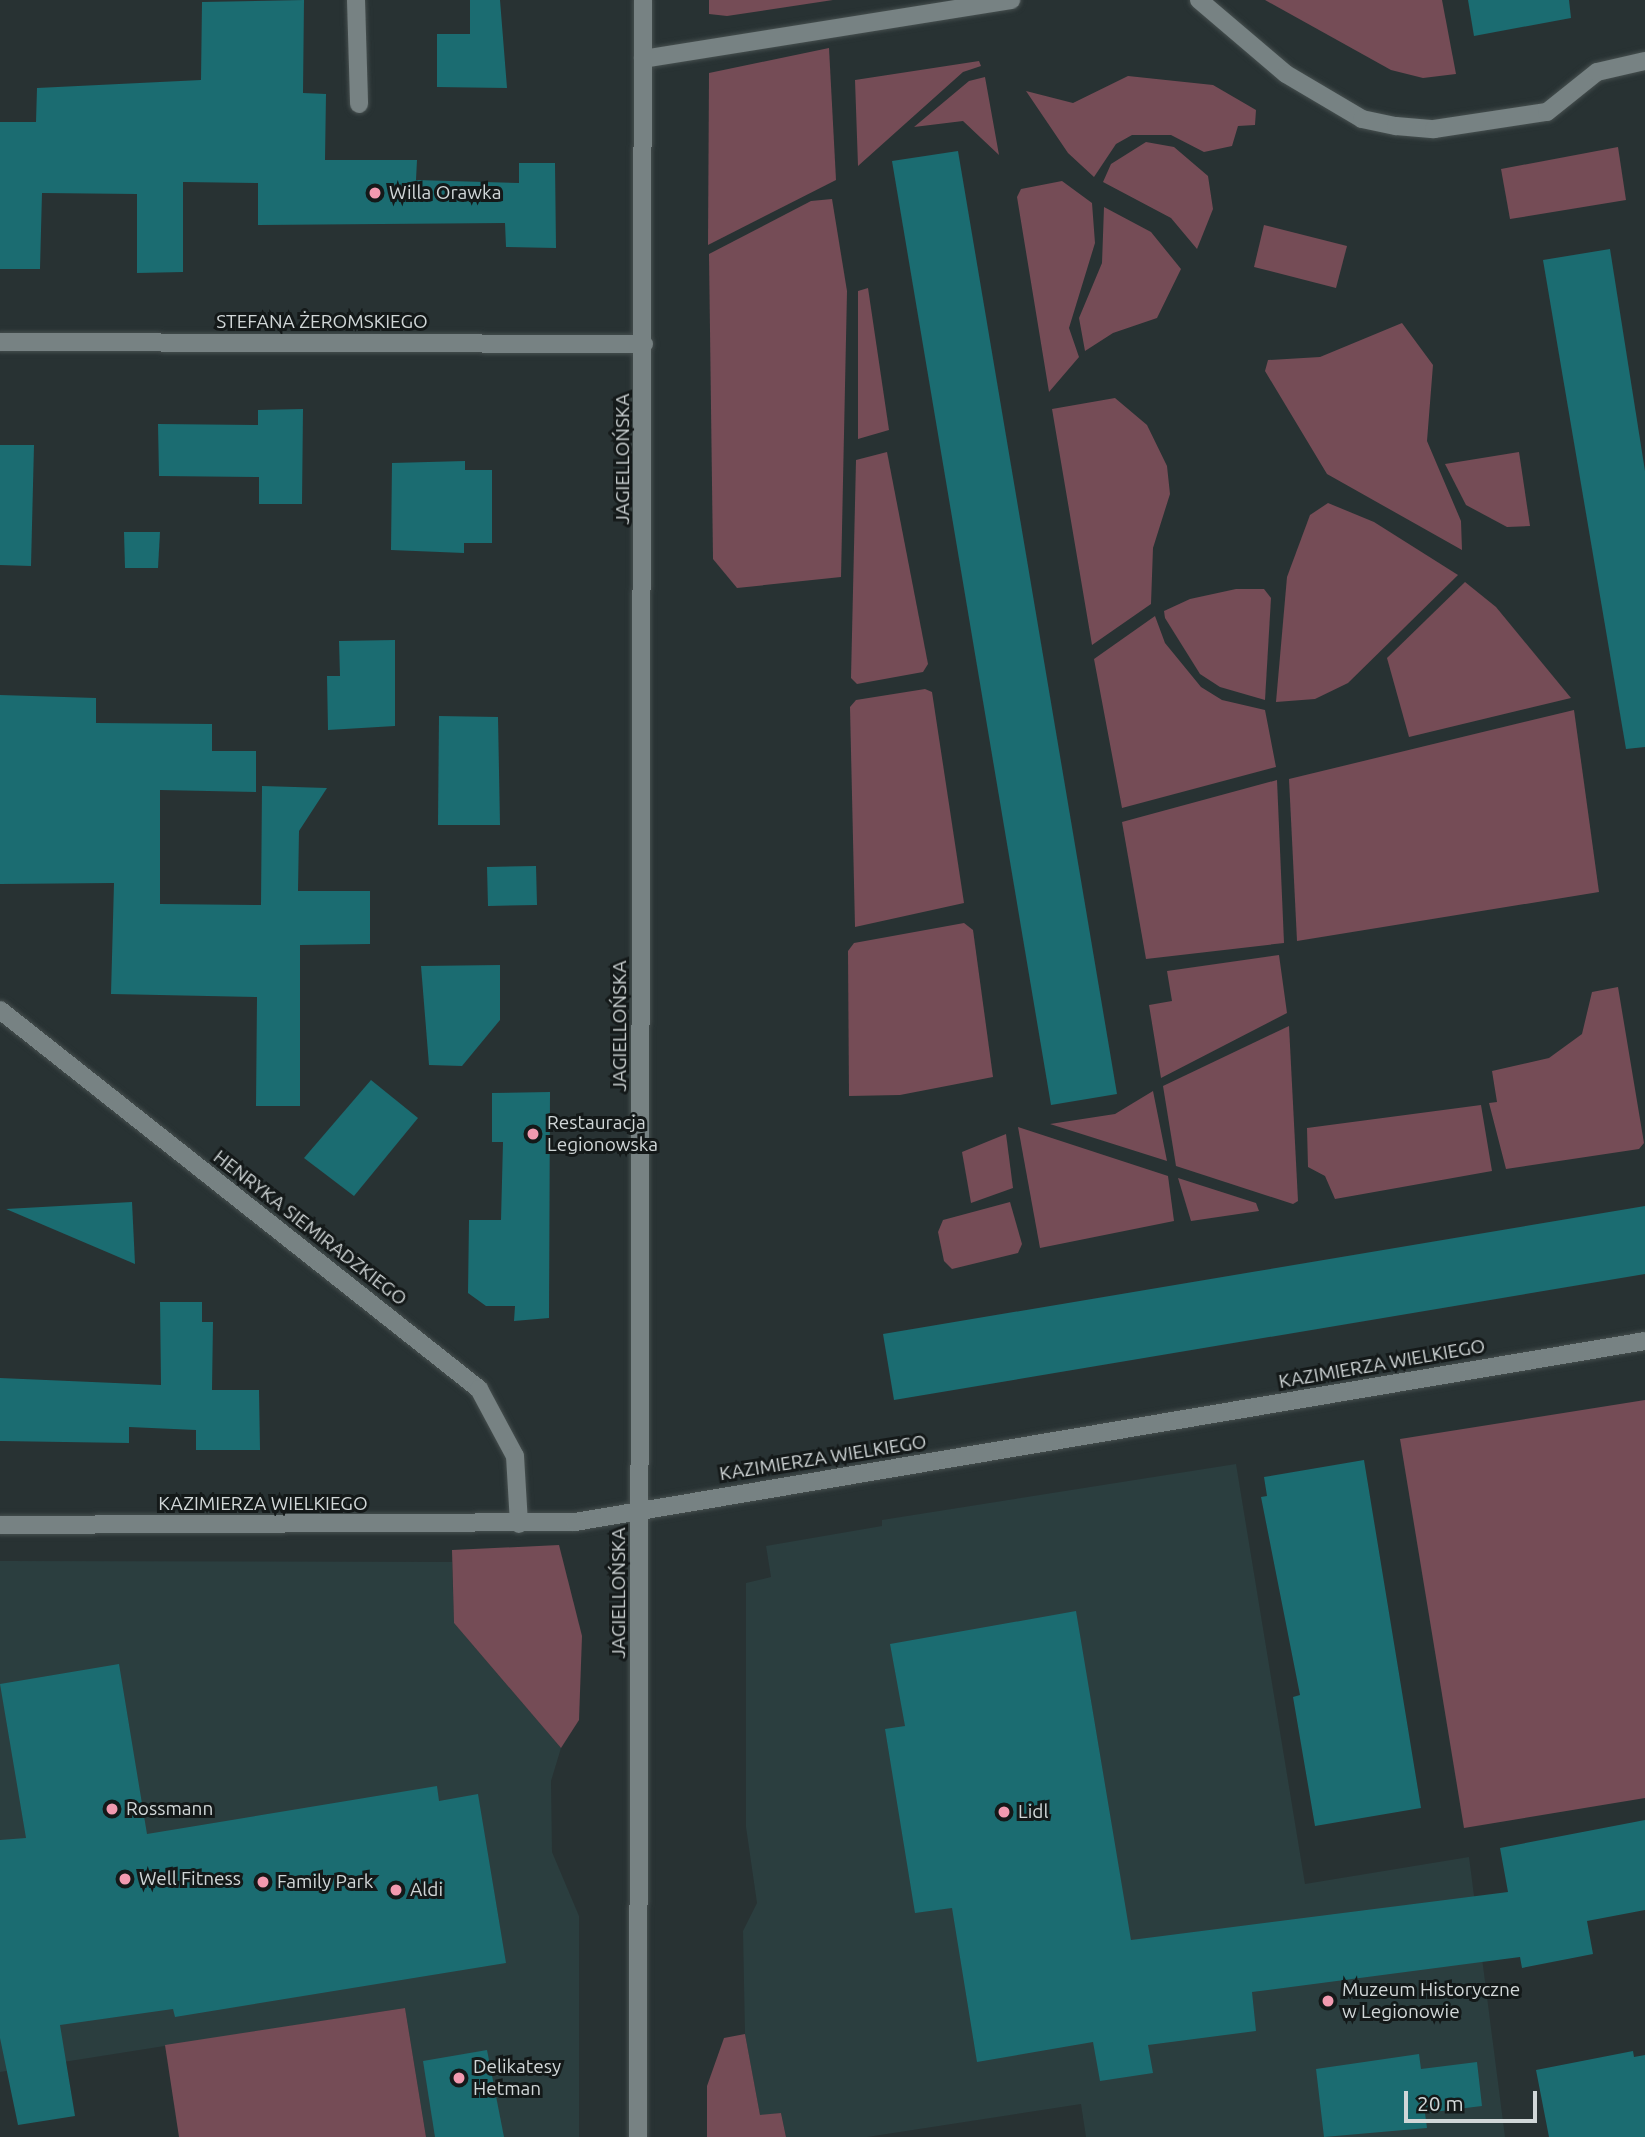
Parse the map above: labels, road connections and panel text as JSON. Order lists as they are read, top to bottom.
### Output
{
  "streets": {
    "street": [
      "STEFANA ŻEROMSKIEGO",
      "JAGIELLOŃSKA",
      "HENRYKA SIEMIRADZKIEGO",
      "KAZIMIERZA WIELKIEGO"
    ]
  },
  "crossings": [
    ["STEFANA ŻEROMSKIEGO", "JAGIELLOŃSKA"],
    ["JAGIELLOŃSKA", "KAZIMIERZA WIELKIEGO"],
    ["HENRYKA SIEMIRADZKIEGO", "KAZIMIERZA WIELKIEGO"]
  ],
  "places": [
    "Willa Orawka",
    "Restauracja Legionowska",
    "Rossmann",
    "Lidl",
    "Well Fitness",
    "Family Park",
    "Aldi",
    "Muzeum Historyczne w Legionowie",
    "Delikatesy Hetman"
  ],
  "scale_bar": "20 m"
}
